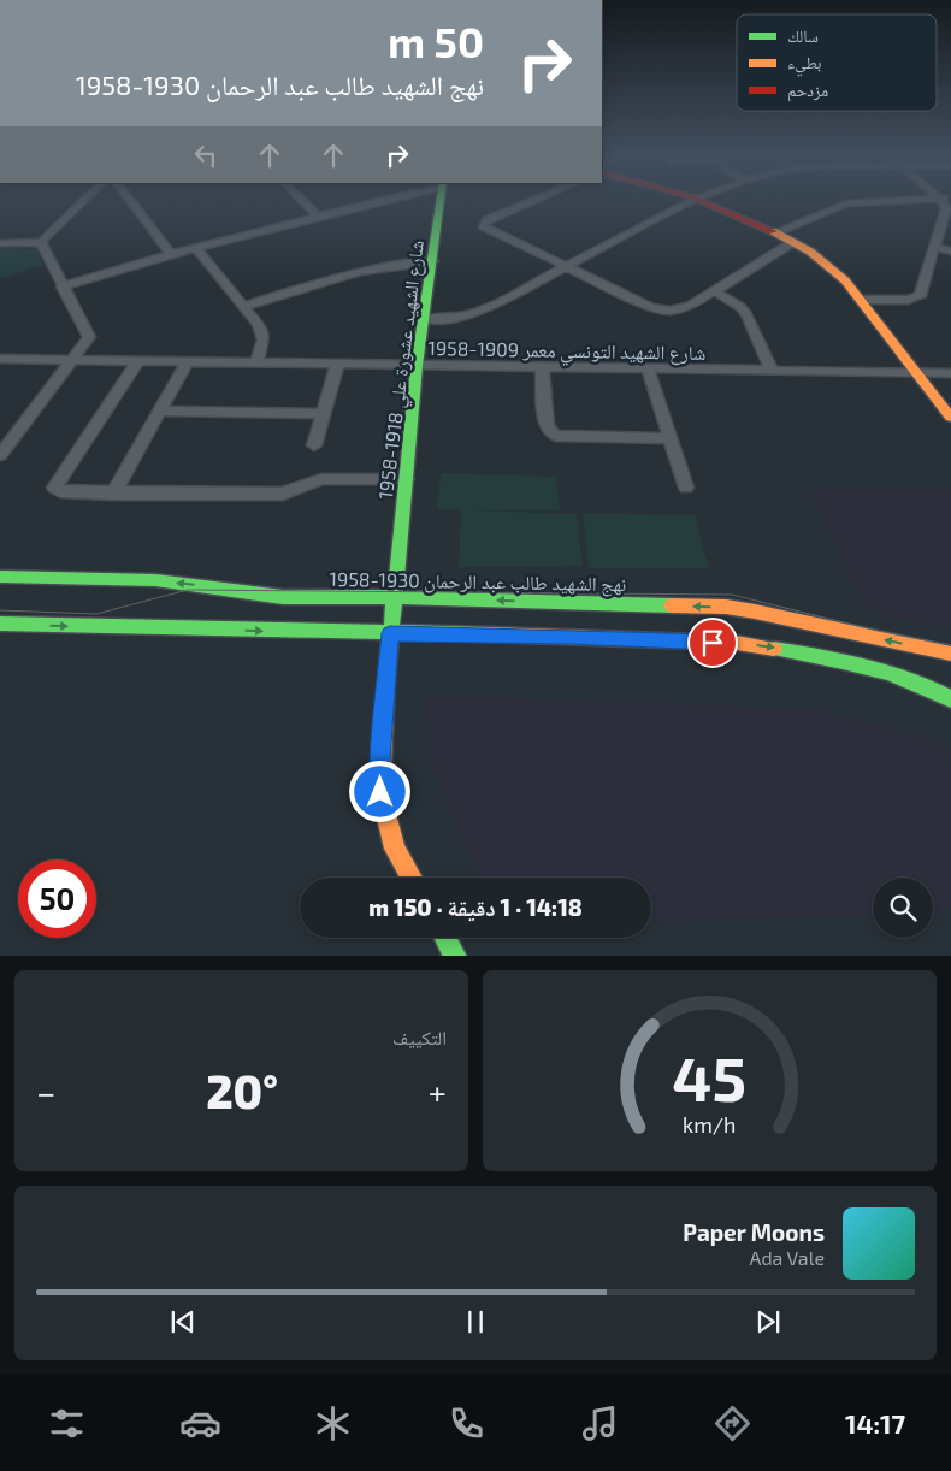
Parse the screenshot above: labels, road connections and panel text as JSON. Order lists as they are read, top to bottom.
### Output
{
  "streets": {
    "main road": ["شارع الشهيد عشورة علي 1918-1958", "نهج الشهيد طالب عبد الرحمان 1930-1958"],
    "street": ["شارع الشهيد التونسي معمر 1909-1958"]
  },
  "crossings": [
    ["شارع الشهيد التونسي معمر 1909-1958", "شارع الشهيد عشورة علي 1918-1958"],
    ["شارع الشهيد عشورة علي 1918-1958", "نهج الشهيد طالب عبد الرحمان 1930-1958"]
  ],
  "legend": ["سالك", "بطيء", "مزدحم"],
  "page": {
    "turn": ["50 m", "نهج الشهيد طالب عبد الرحمان 1930-1958"],
    "limit": "50",
    "trip": "14:18 · 1 دقيقة · 150 m",
    "tile": "التكييف",
    "heat": ["−", "20°", "+"],
    "song": ["Paper Moons", "Ada Vale"],
    "tabs": "14:17",
    "gauge": ["45", "km/h"]
  }
}
